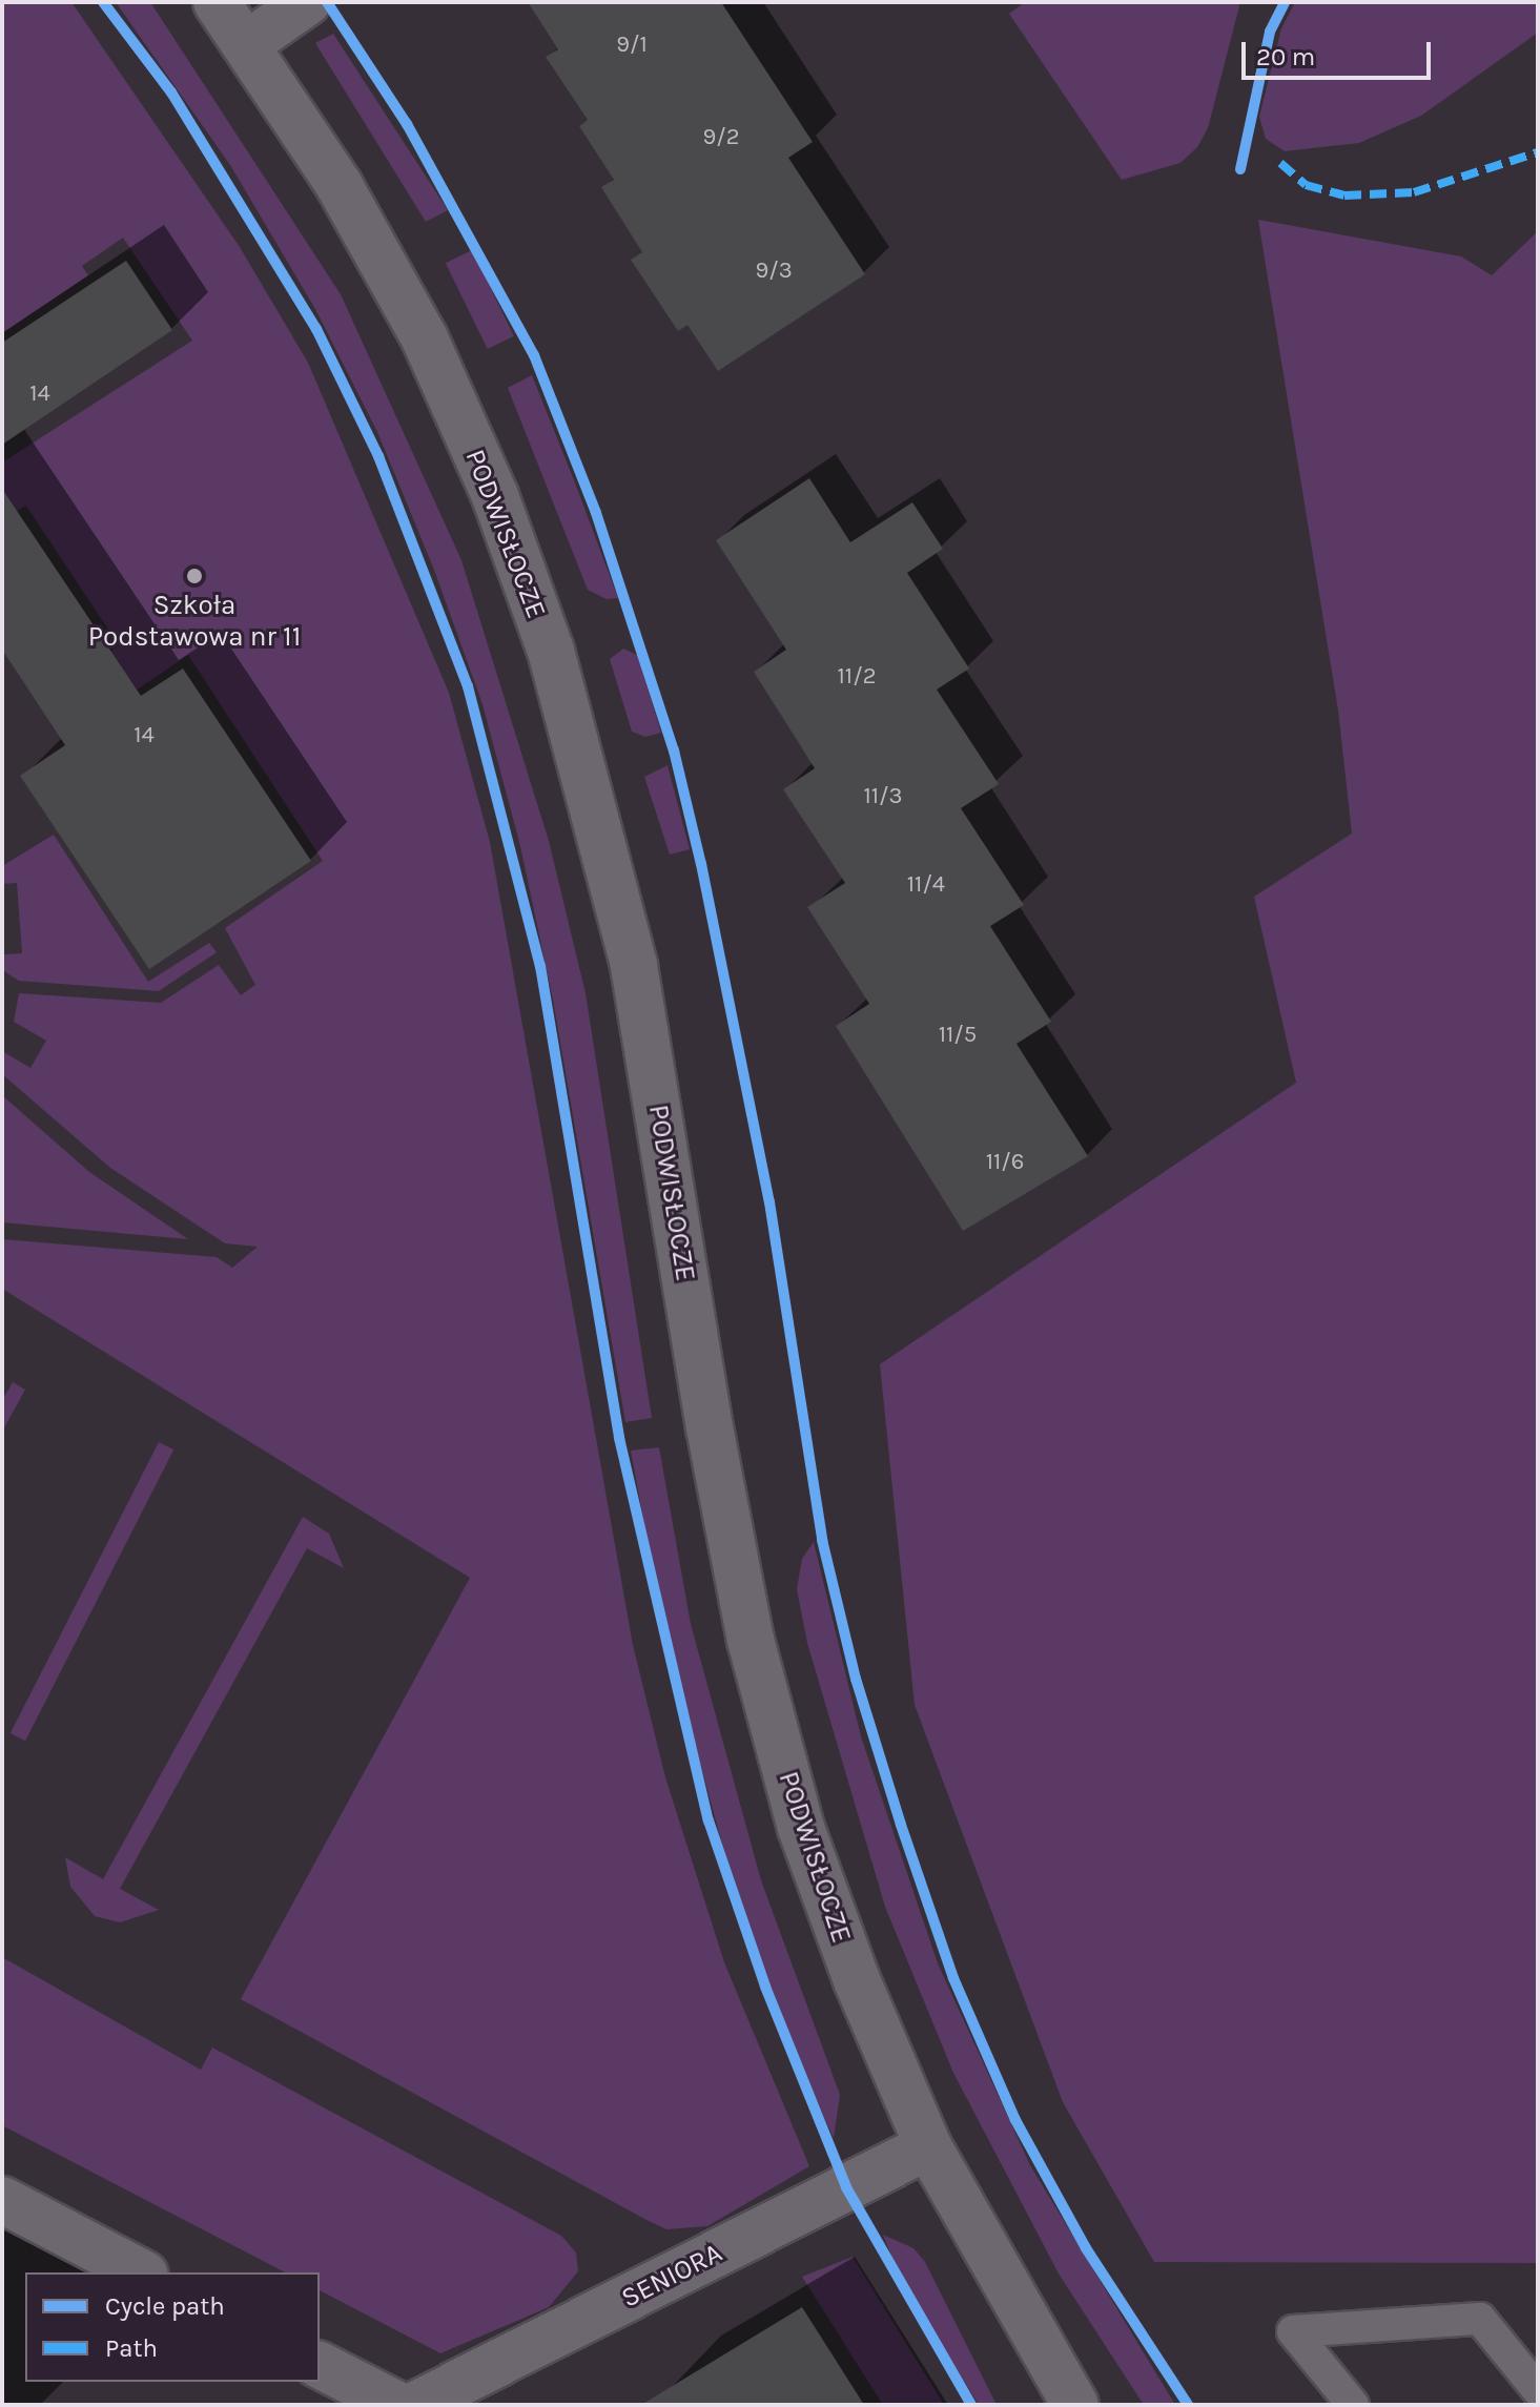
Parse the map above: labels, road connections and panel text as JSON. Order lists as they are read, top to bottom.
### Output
{
  "streets": {
    "street": ["PODWISŁOCZE", "SENIORA"]
  },
  "crossings": [
    ["PODWISŁOCZE", "SENIORA"]
  ],
  "places": ["Szkoła Podstawowa nr 11"],
  "house_numbers": [
    "9/1",
    "9/2",
    "9/3",
    "14",
    "11/2",
    "14",
    "11/3",
    "11/4",
    "11/5",
    "11/6"
  ],
  "legend": ["Cycle path", "Path"],
  "scale_bar": "20 m"
}
